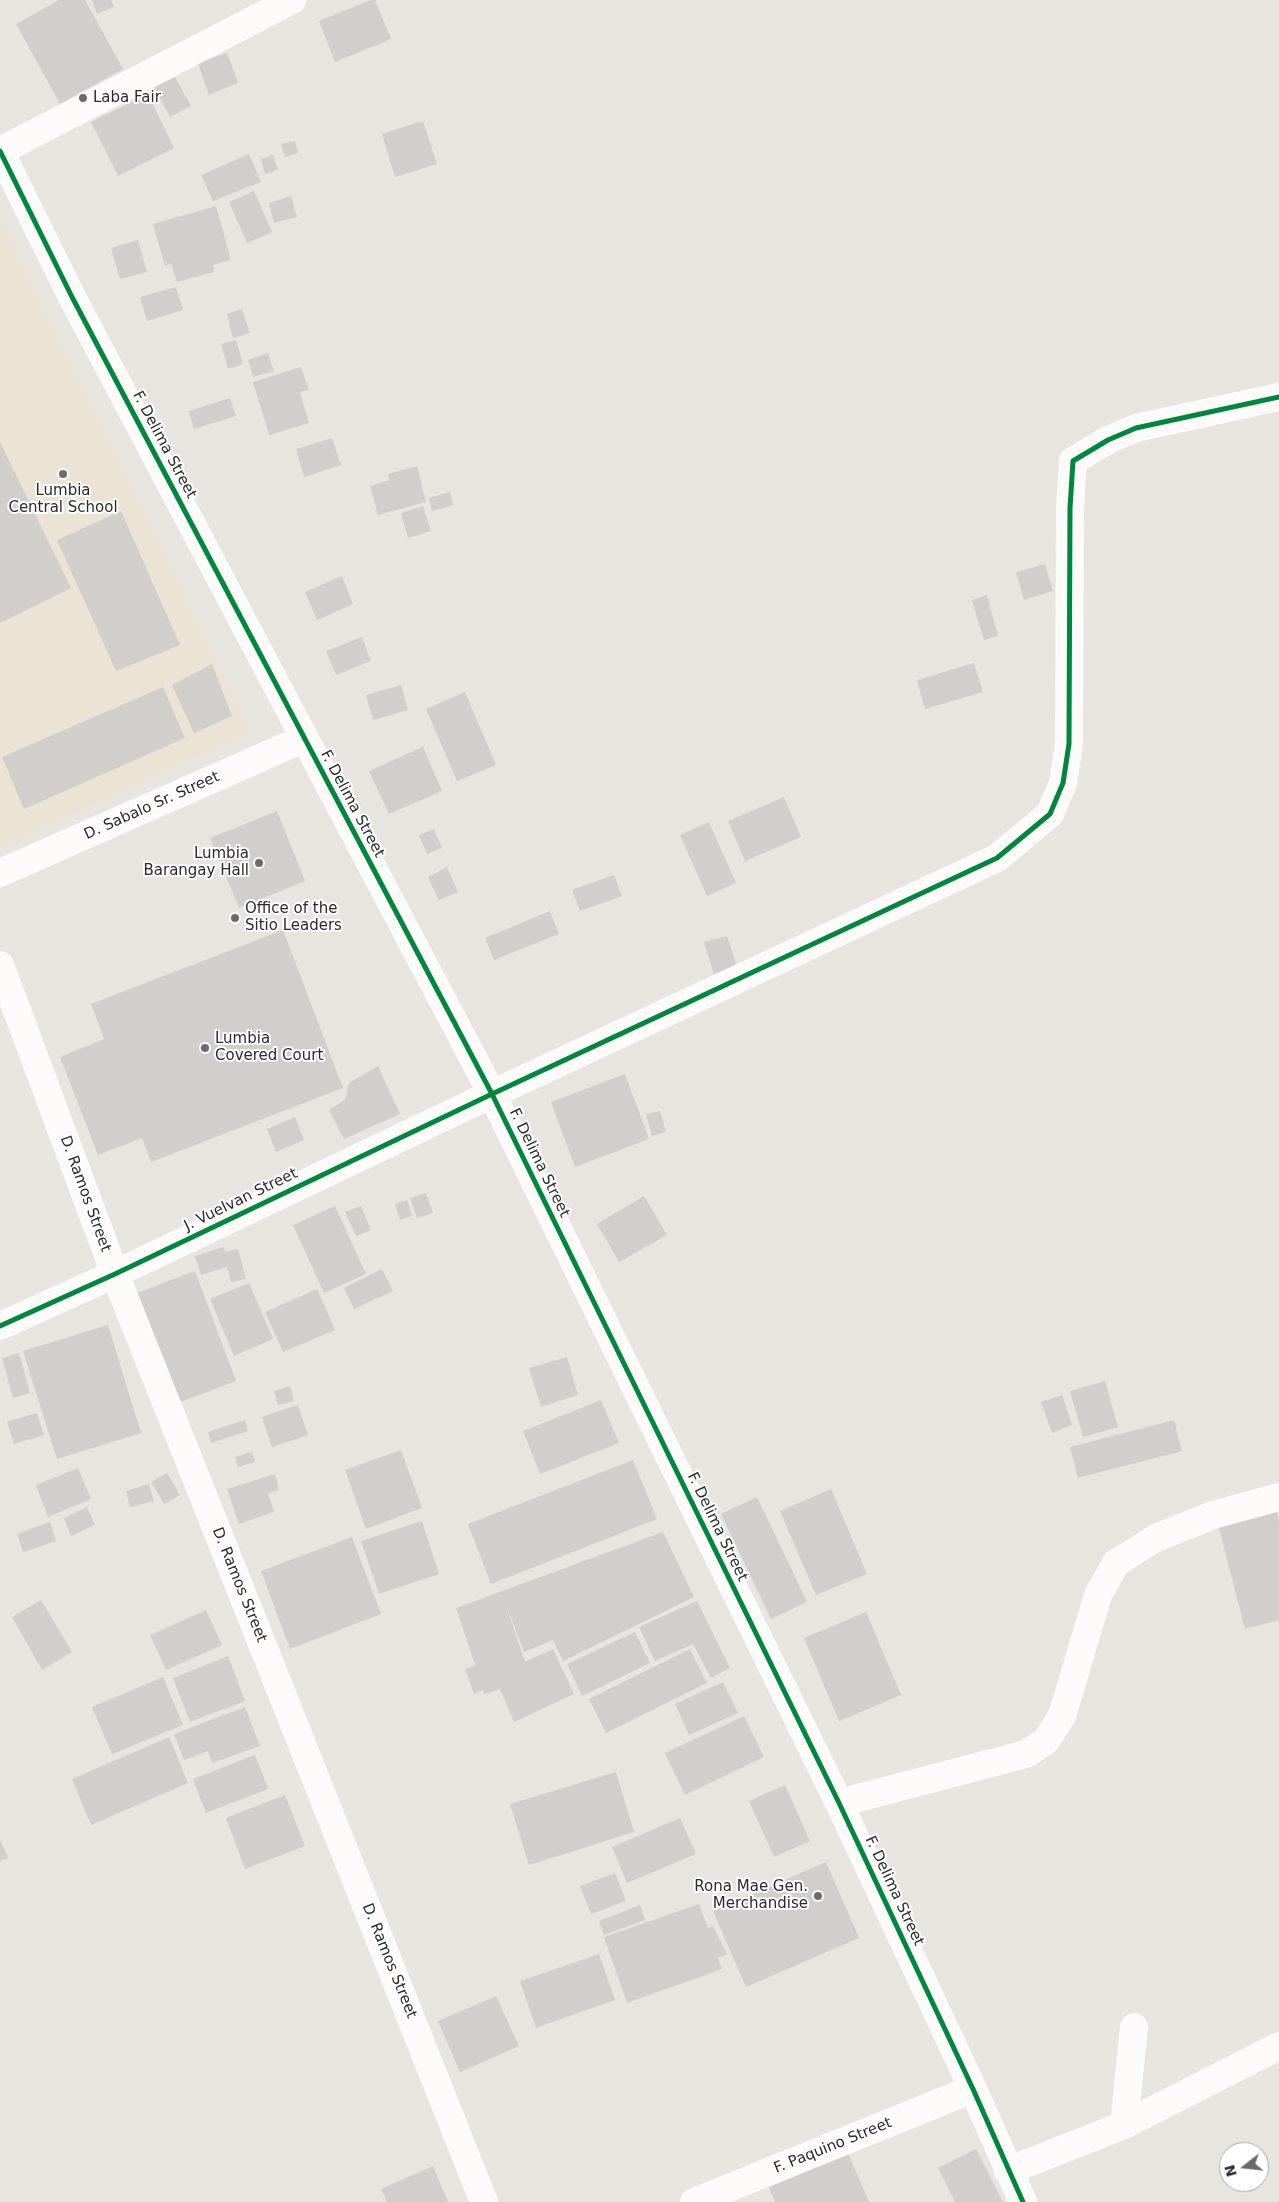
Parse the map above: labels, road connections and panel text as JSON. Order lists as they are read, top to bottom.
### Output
{
  "streets": {
    "street": [
      "F. Delima Street",
      "D. Sabalo Sr. Street",
      "D. Ramos Street",
      "J. Vuelvan Street",
      "F. Paquino Street"
    ]
  },
  "crossings": [
    ["F. Delima Street", "D. Sabalo Sr. Street"],
    ["F. Delima Street", "J. Vuelvan Street"],
    ["F. Delima Street", "F. Paquino Street"],
    ["D. Ramos Street", "J. Vuelvan Street"]
  ],
  "places": [
    "Laba Fair",
    "Lumbia Central School",
    "Lumbia Barangay Hall",
    "Office of the Sitio Leaders",
    "Lumbia Covered Court",
    "Rona Mae Gen. Merchandise"
  ],
  "north": "left"
}
